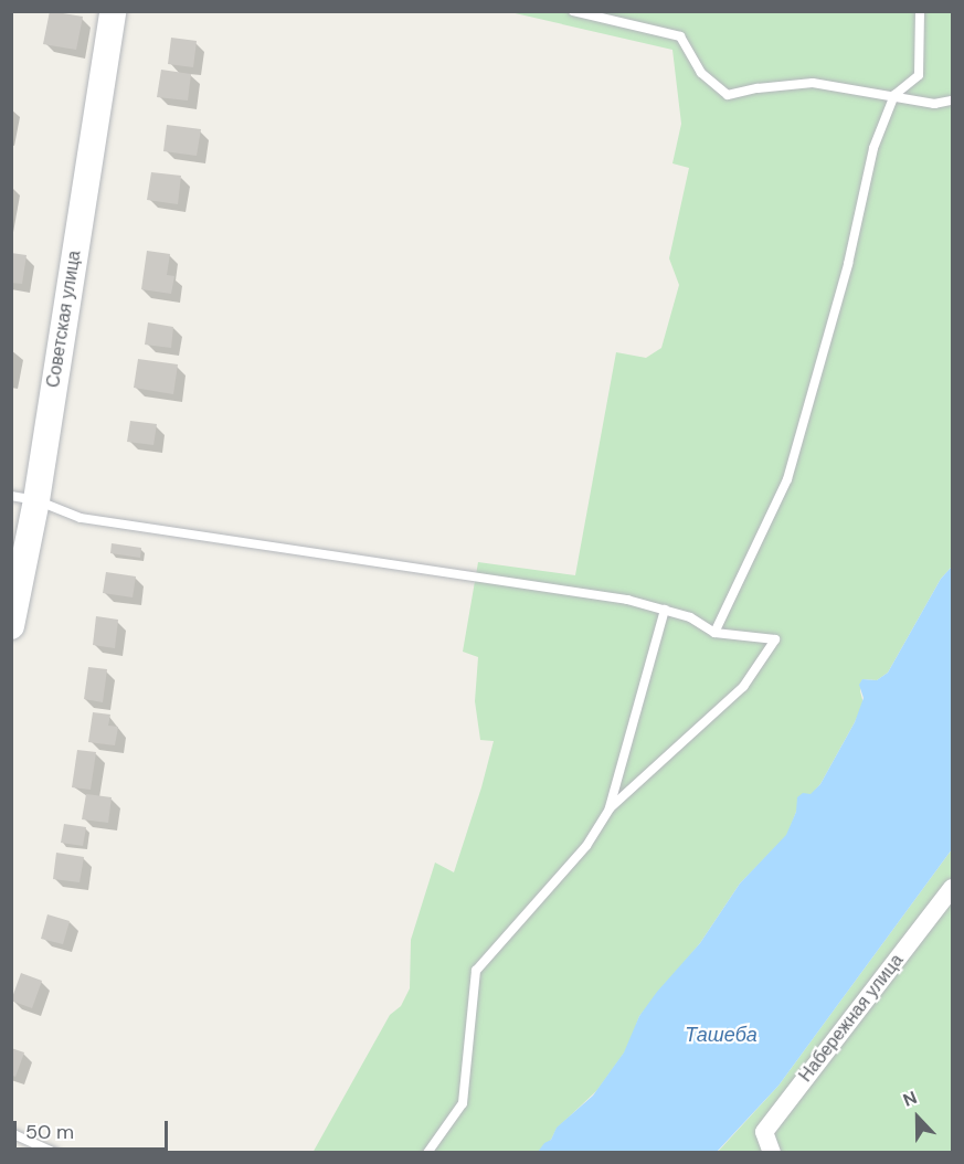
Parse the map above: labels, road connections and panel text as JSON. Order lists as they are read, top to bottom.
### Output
{
  "streets": {
    "street": ["Советская улица", "Набережная улица"]
  },
  "water": ["Ташеба"],
  "scale_bar": "50 m",
  "north": "top"
}
